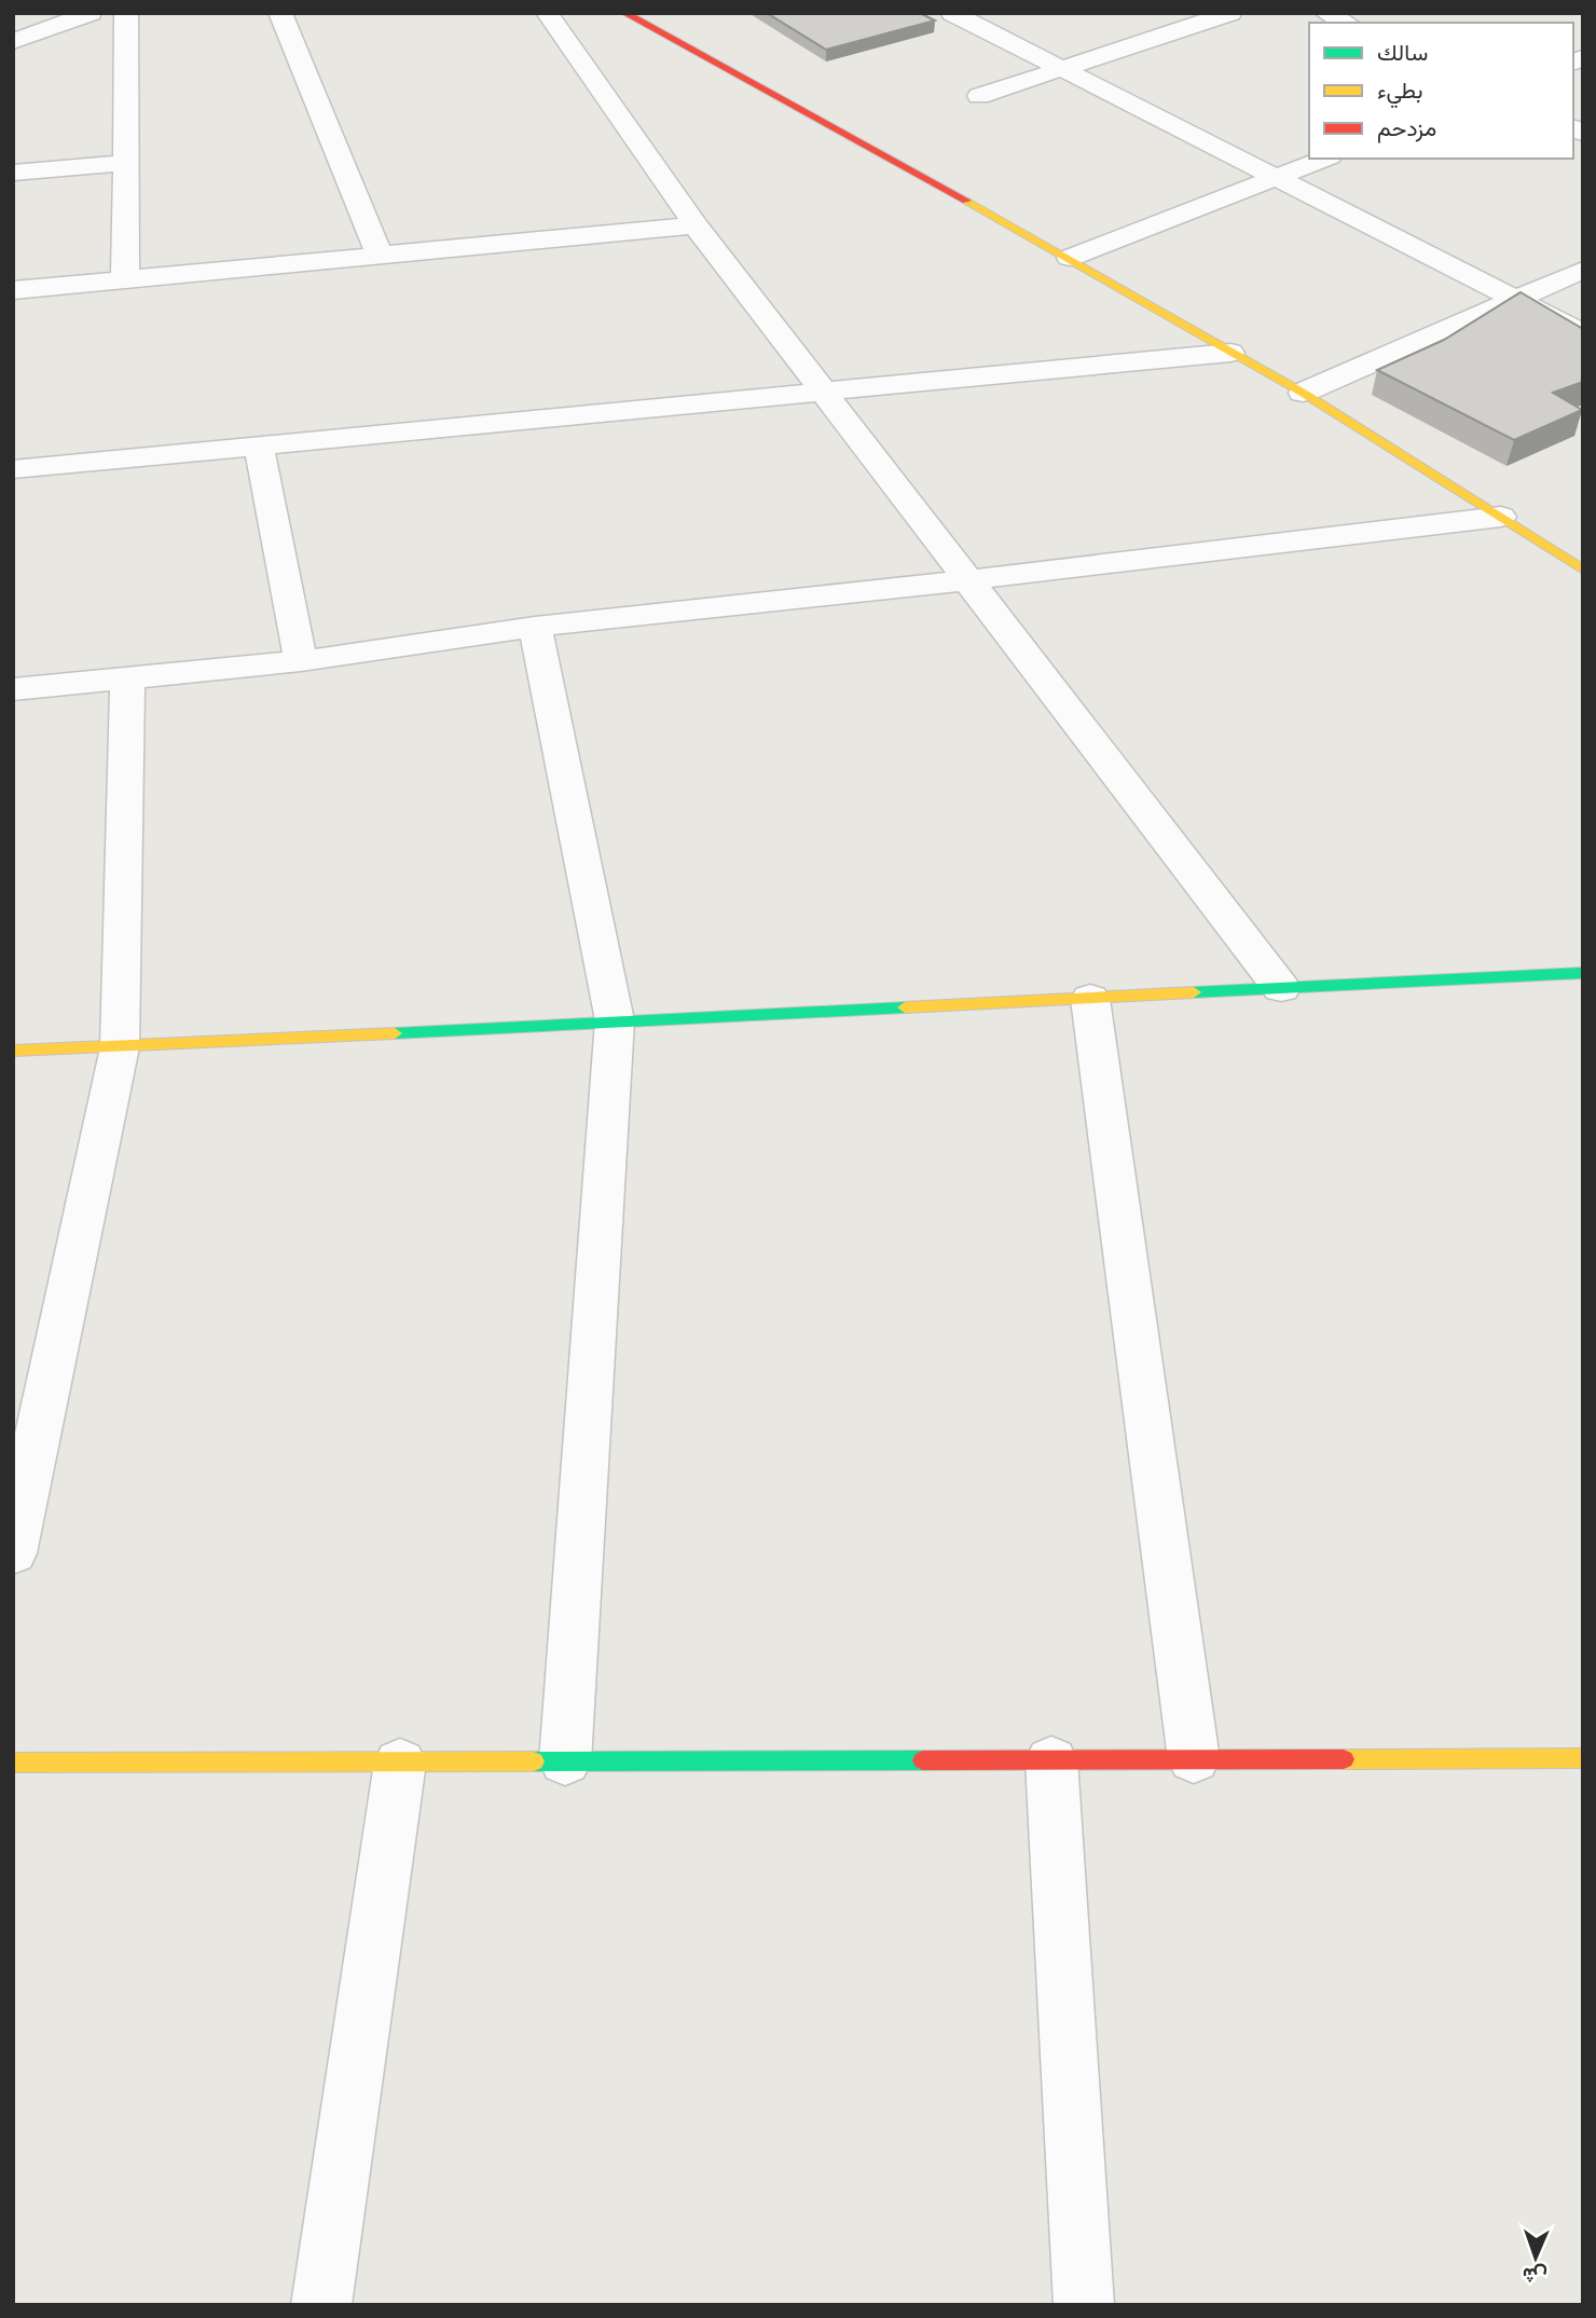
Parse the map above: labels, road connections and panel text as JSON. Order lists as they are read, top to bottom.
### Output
{
  "legend": ["سالك", "بطيء", "مزدحم"],
  "north": "bottom"
}
